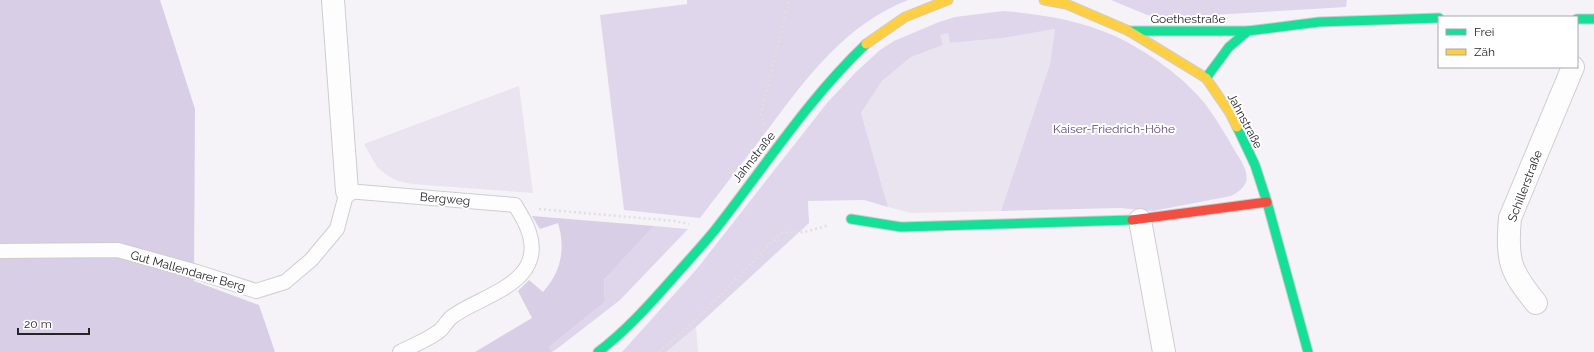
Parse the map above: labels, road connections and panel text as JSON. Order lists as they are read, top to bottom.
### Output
{
  "streets": {
    "street": ["Goethestraße", "Jahnstraße", "Schillerstraße"],
    "lane": ["Bergweg", "Gut Mallendarer Berg"]
  },
  "crossings": [
    ["Goethestraße", "Jahnstraße"],
    ["Bergweg", "Gut Mallendarer Berg"]
  ],
  "parks": ["Kaiser-Friedrich-Höhe"],
  "legend": ["Frei", "Zäh"],
  "scale_bar": "20 m"
}
